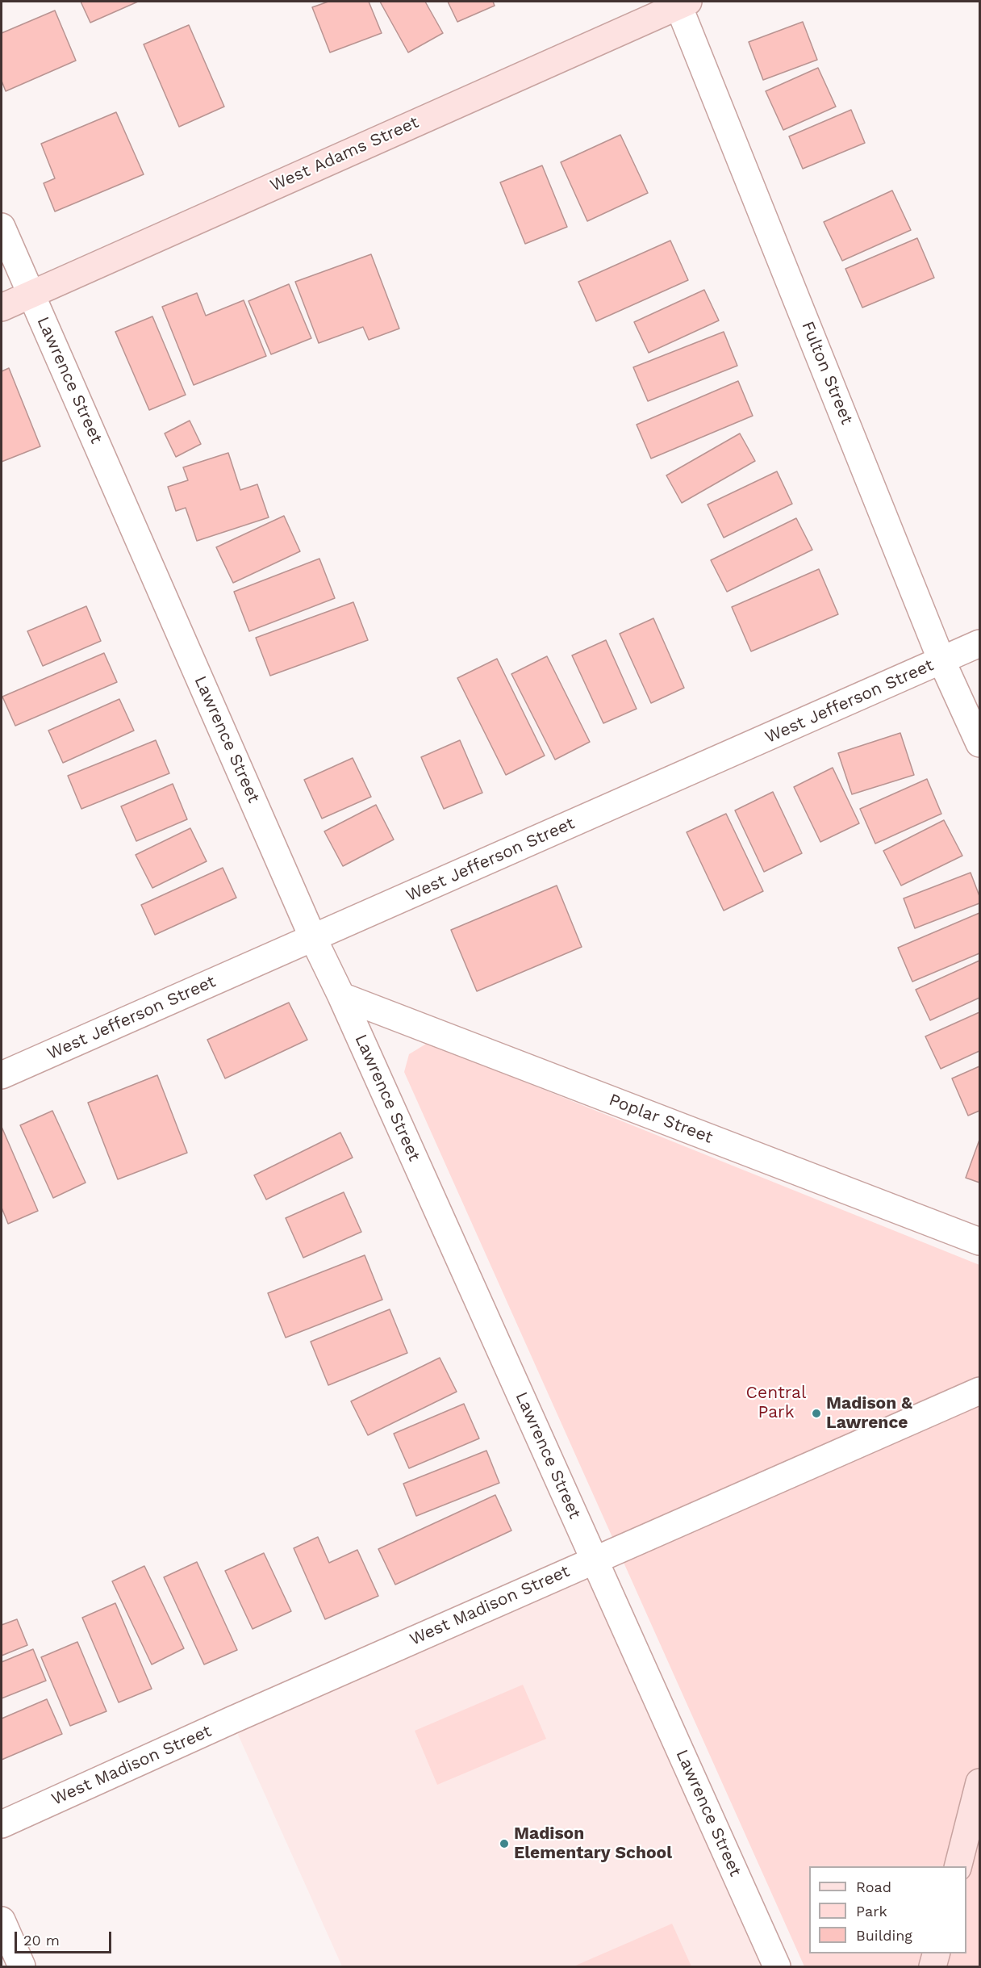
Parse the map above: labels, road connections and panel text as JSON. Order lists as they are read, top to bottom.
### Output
{
  "streets": {
    "street": [
      "West Adams Street",
      "Fulton Street",
      "Lawrence Street",
      "West Jefferson Street",
      "Poplar Street",
      "West Madison Street"
    ]
  },
  "crossings": [
    ["West Adams Street", "Fulton Street"],
    ["West Adams Street", "Lawrence Street"],
    ["Fulton Street", "West Jefferson Street"],
    ["Lawrence Street", "West Jefferson Street"],
    ["Lawrence Street", "Poplar Street"],
    ["Lawrence Street", "West Madison Street"]
  ],
  "parks": ["Central Park"],
  "places": ["Madison & Lawrence", "Madison Elementary School"],
  "legend": ["Road", "Park", "Building"],
  "scale_bar": "20 m"
}
